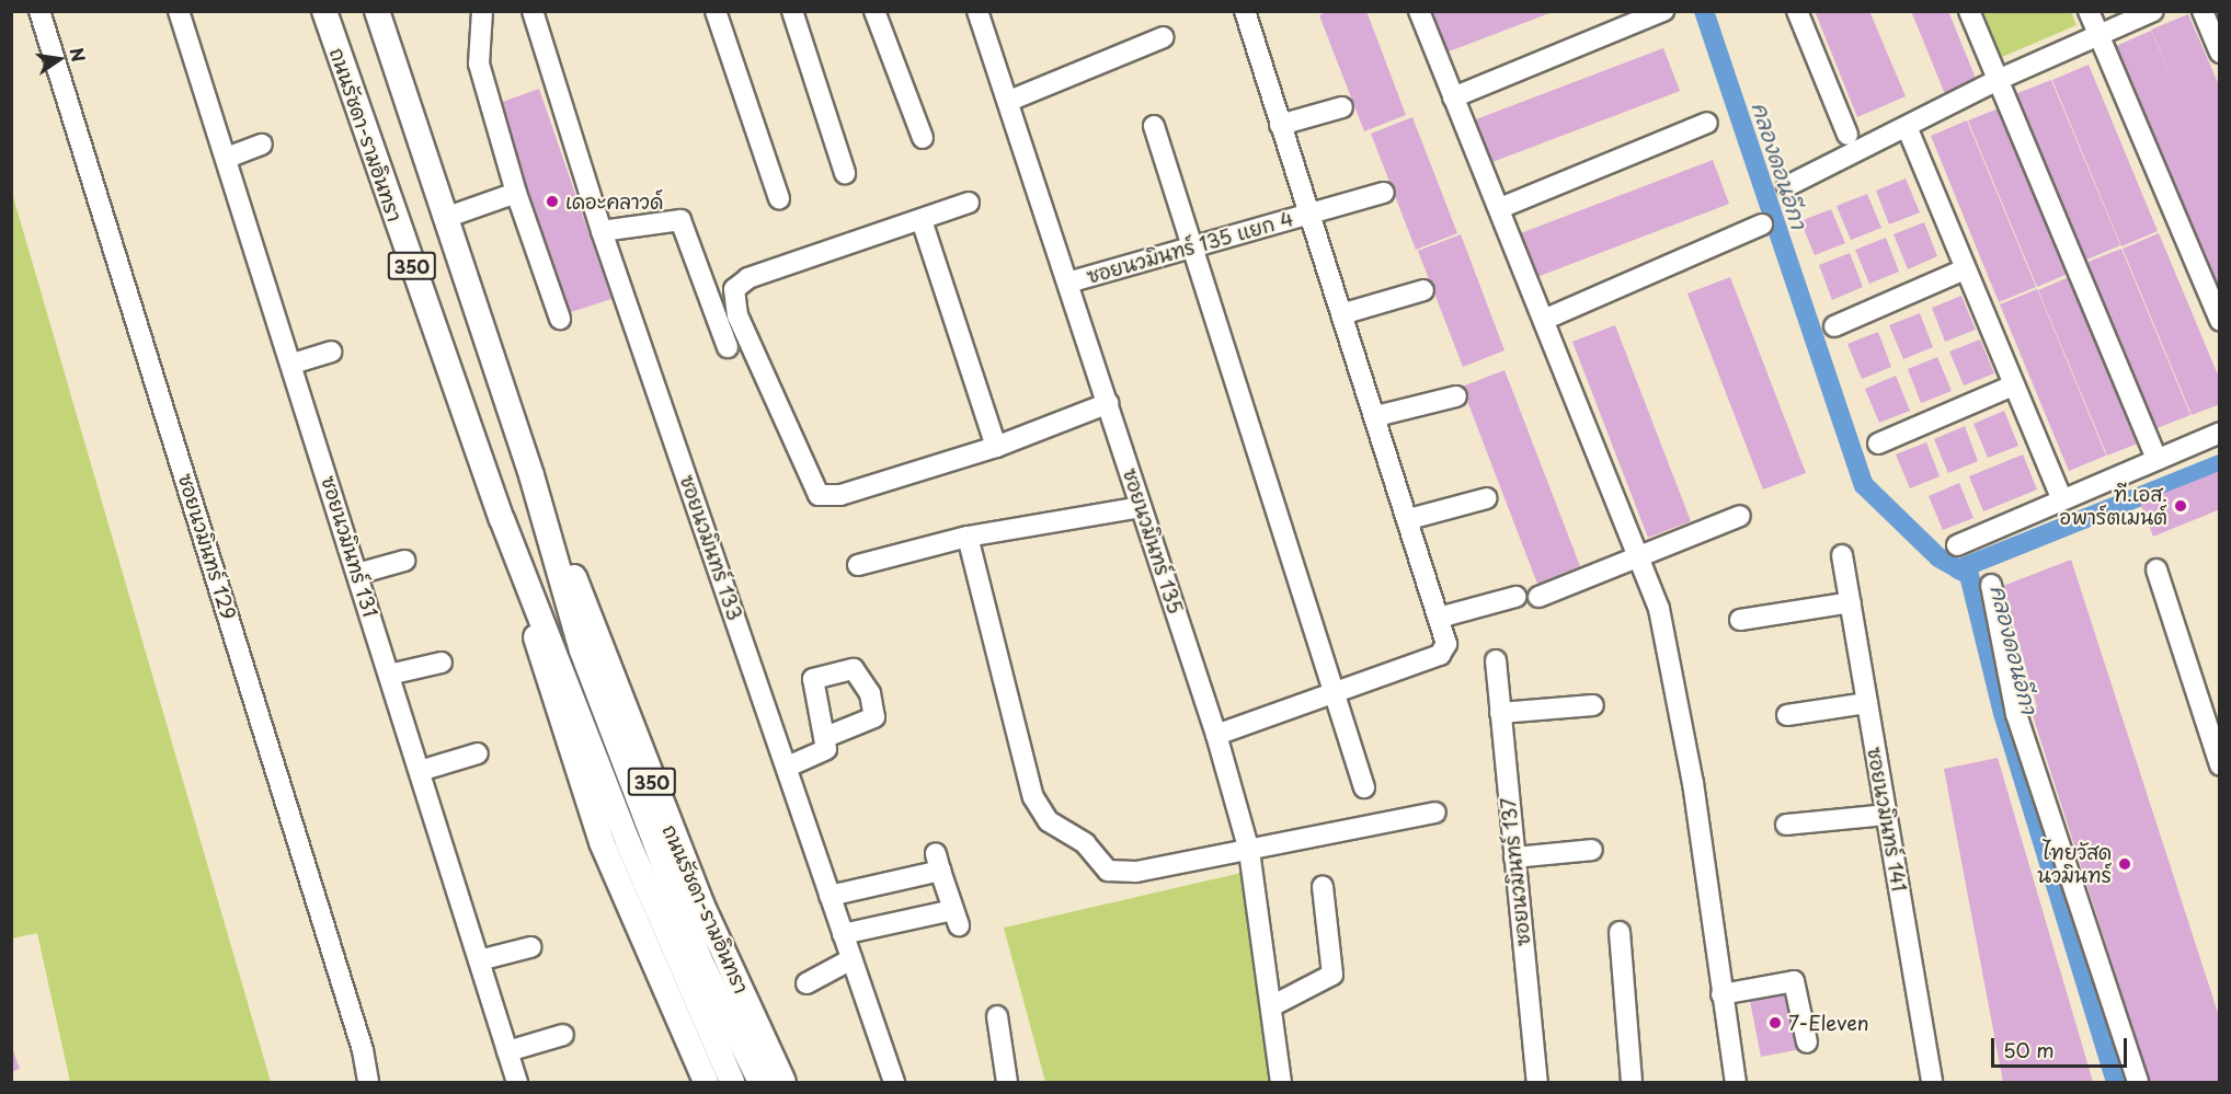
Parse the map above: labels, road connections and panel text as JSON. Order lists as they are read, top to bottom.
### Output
{
  "streets": {
    "main road": ["ถนนรัชดา-รามอินทรา", "350"],
    "street": [
      "ซอยนวมินทร์ 135 แยก 4",
      "ซอยนวมินทร์ 135",
      "ซอยนวมินทร์ 129",
      "ซอยนวมินทร์ 131",
      "ซอยนวมินทร์ 133",
      "ซอยนวมินทร์ 141",
      "ซอยนวมินทร์ 137"
    ]
  },
  "crossings": [
    ["ซอยนวมินทร์ 135 แยก 4", "ซอยนวมินทร์ 135"]
  ],
  "water": ["คลองดอนอีกา"],
  "places": [
    "เดอะคลาวด์",
    "ที.เอส. อพาร์ตเมนต์",
    "ไทยวัสดุ นวมินทร์",
    "7-Eleven"
  ],
  "scale_bar": "50 m",
  "north": "right"
}
